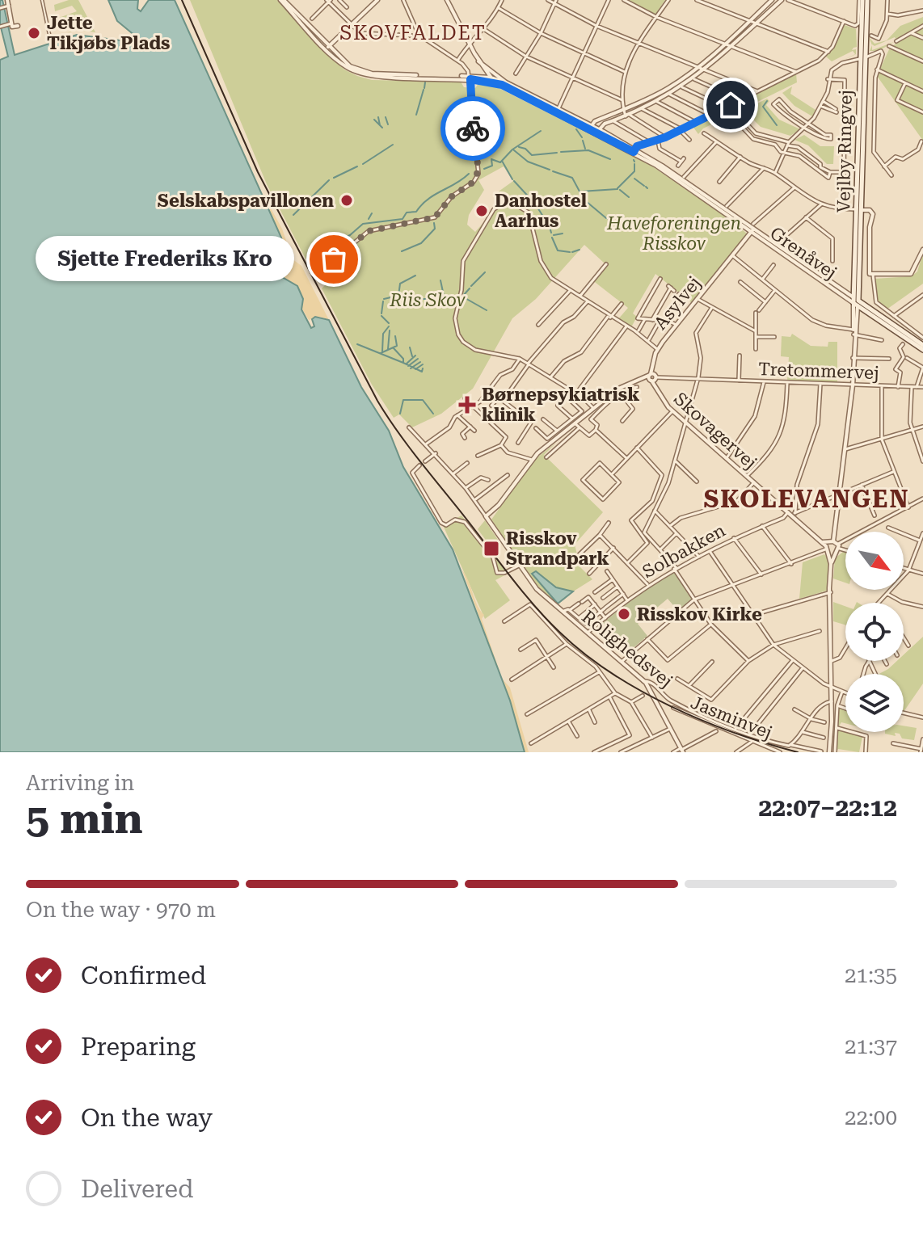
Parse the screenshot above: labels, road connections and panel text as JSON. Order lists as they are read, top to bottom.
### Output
{
  "streets": {
    "main road": ["Vejlby Ringvej", "Grenåvej"],
    "street": [
      "Asylvej",
      "Tretommervej",
      "Skovagervej",
      "Solbakken",
      "Rolighedsvej",
      "Jasminvej"
    ]
  },
  "crossings": [
    ["Vejlby Ringvej", "Grenåvej"],
    ["Grenåvej", "Asylvej"],
    ["Asylvej", "Tretommervej"],
    ["Asylvej", "Skovagervej"],
    ["Tretommervej", "Skovagervej"],
    ["Skovagervej", "Solbakken"],
    ["Solbakken", "Rolighedsvej"]
  ],
  "districts": ["SKOVFALDET", "SKOLEVANGEN"],
  "parks": ["Haveforeningen Risskov", "Riis Skov"],
  "places": {
    "other": [
      "Jette Tikjøbs Plads",
      "Selskabspavillonen",
      "Danhostel Aarhus",
      "Sjette Frederiks Kro",
      "Risskov Kirke"
    ],
    "health": ["Børnepsykiatrisk klinik"],
    "transit": ["Risskov Strandpark"]
  },
  "north": "bottom right",
  "page": {
    "bubble": "Sjette Frederiks Kro",
    "heading": ["5 min", "Arriving in", "22:07–22:12"],
    "bar": "On the way · 970 m",
    "list": [
      ["Confirmed", "21:35"],
      ["Preparing", "21:37"],
      ["On the way", "22:00"],
      "Delivered"
    ]
  }
}
